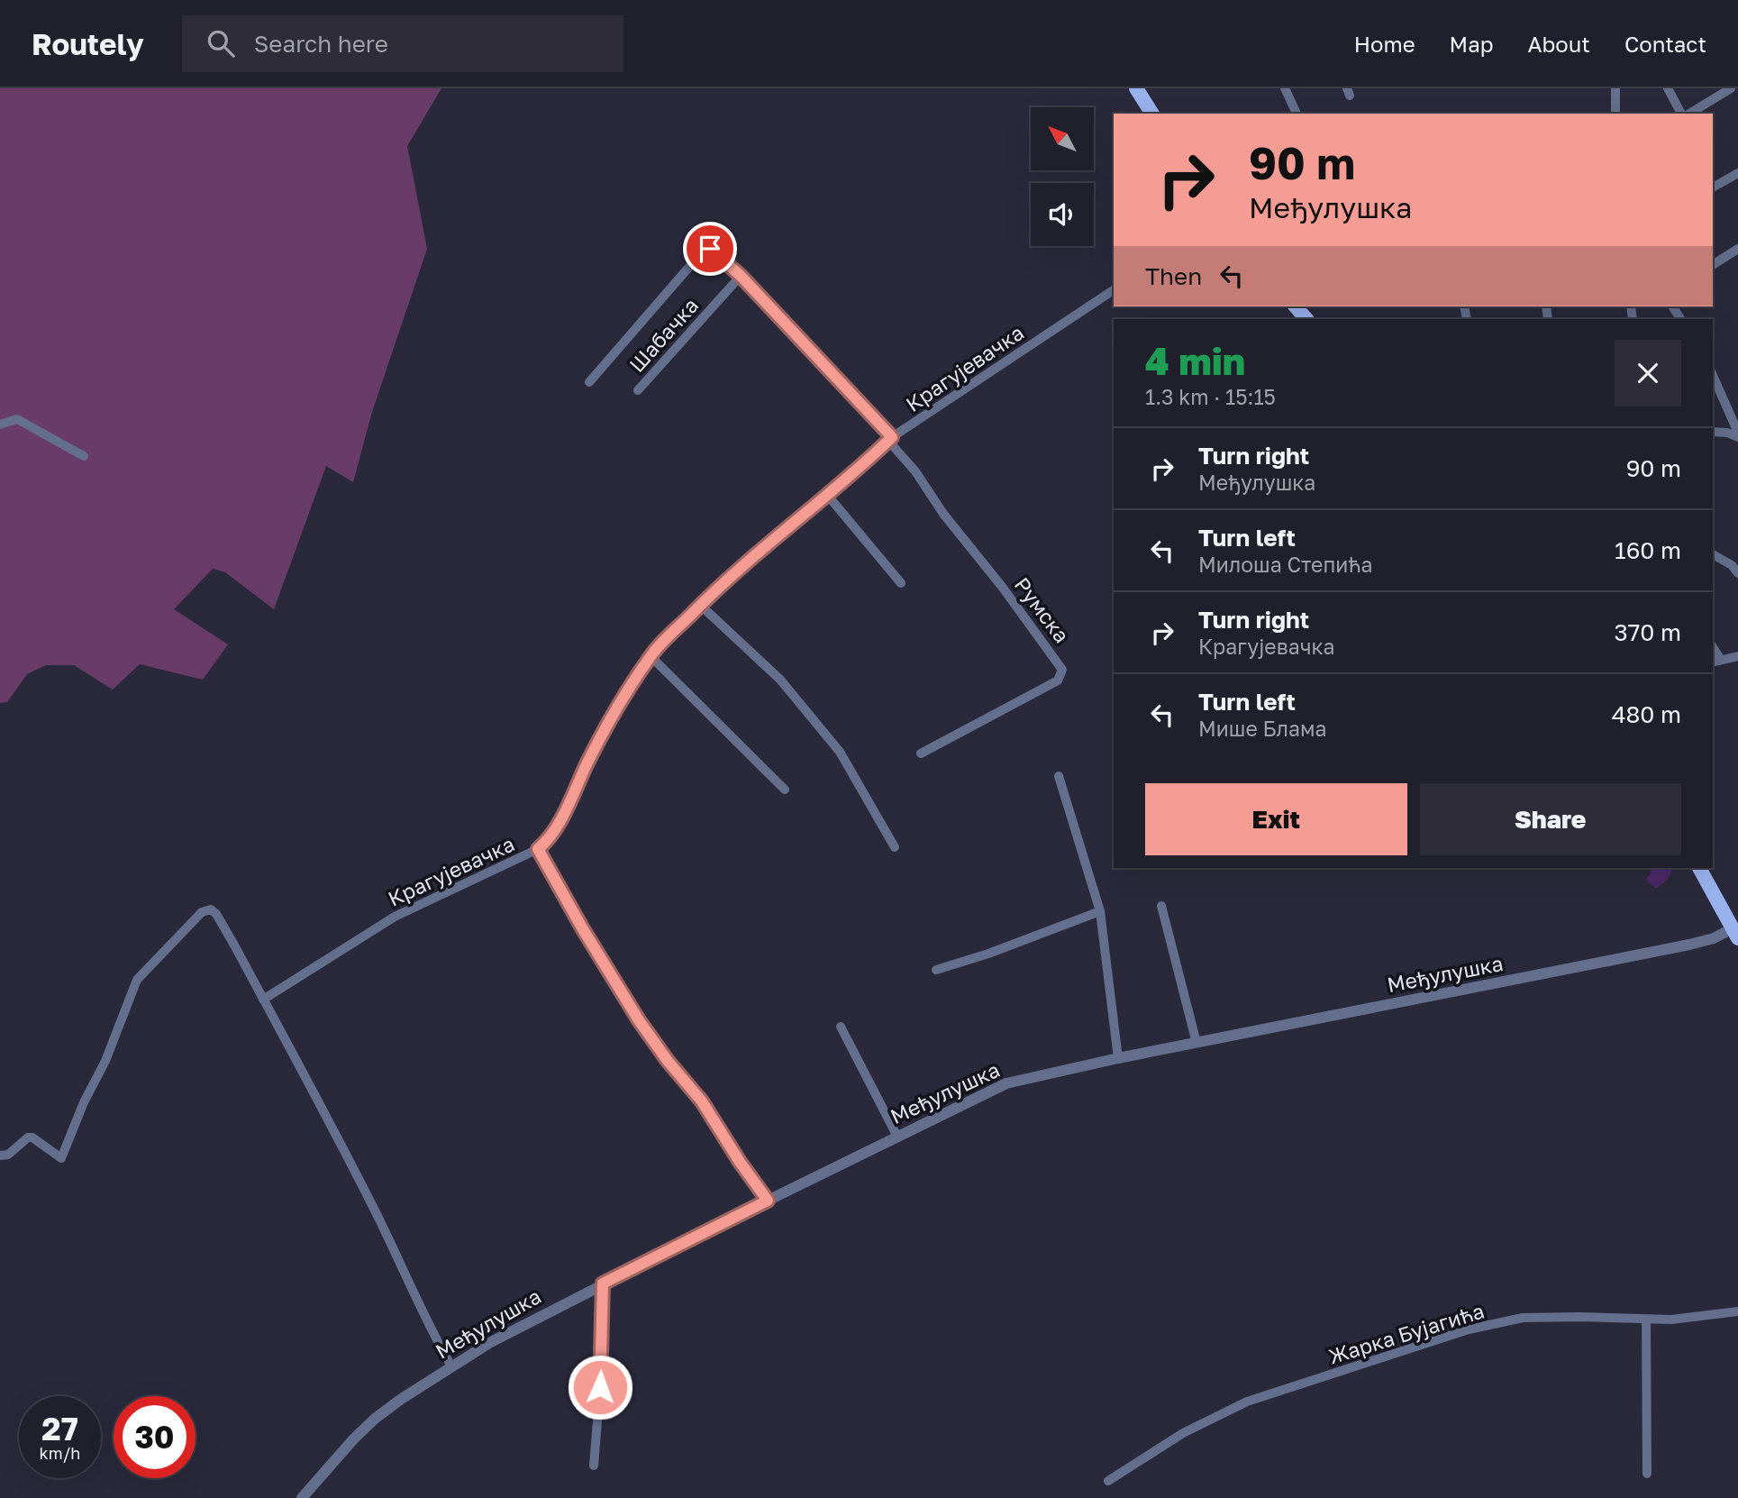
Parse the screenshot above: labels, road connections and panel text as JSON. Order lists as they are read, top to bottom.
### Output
{
  "streets": {
    "street": [
      "Шабачка",
      "Крагујевачка",
      "Румска",
      "Међулушка",
      "Жарка Бујагића"
    ]
  },
  "crossings": [
    ["Крагујевачка", "Румска"]
  ],
  "north": "top left",
  "page": {
    "header": "Routely",
    "search": "Search here",
    "nav": [
      "Home",
      "Map",
      "About",
      "Contact"
    ],
    "turn": ["90 m", "Међулушка"],
    "then": "Then",
    "heading": ["4 min", "1.3 km · 15:15"],
    "list": [
      {
        "name": "Turn right",
        "note": "Међулушка",
        "value": "90 m"
      },
      {
        "name": "Turn left",
        "note": "Милоша Степића",
        "value": "160 m"
      },
      {
        "name": "Turn right",
        "note": "Крагујевачка",
        "value": "370 m"
      },
      {
        "name": "Turn left",
        "note": "Мише Блама",
        "value": "480 m"
      }
    ],
    "buttons": ["Exit", "Share"],
    "speed": "27 km/h",
    "limit": "30"
  }
}
